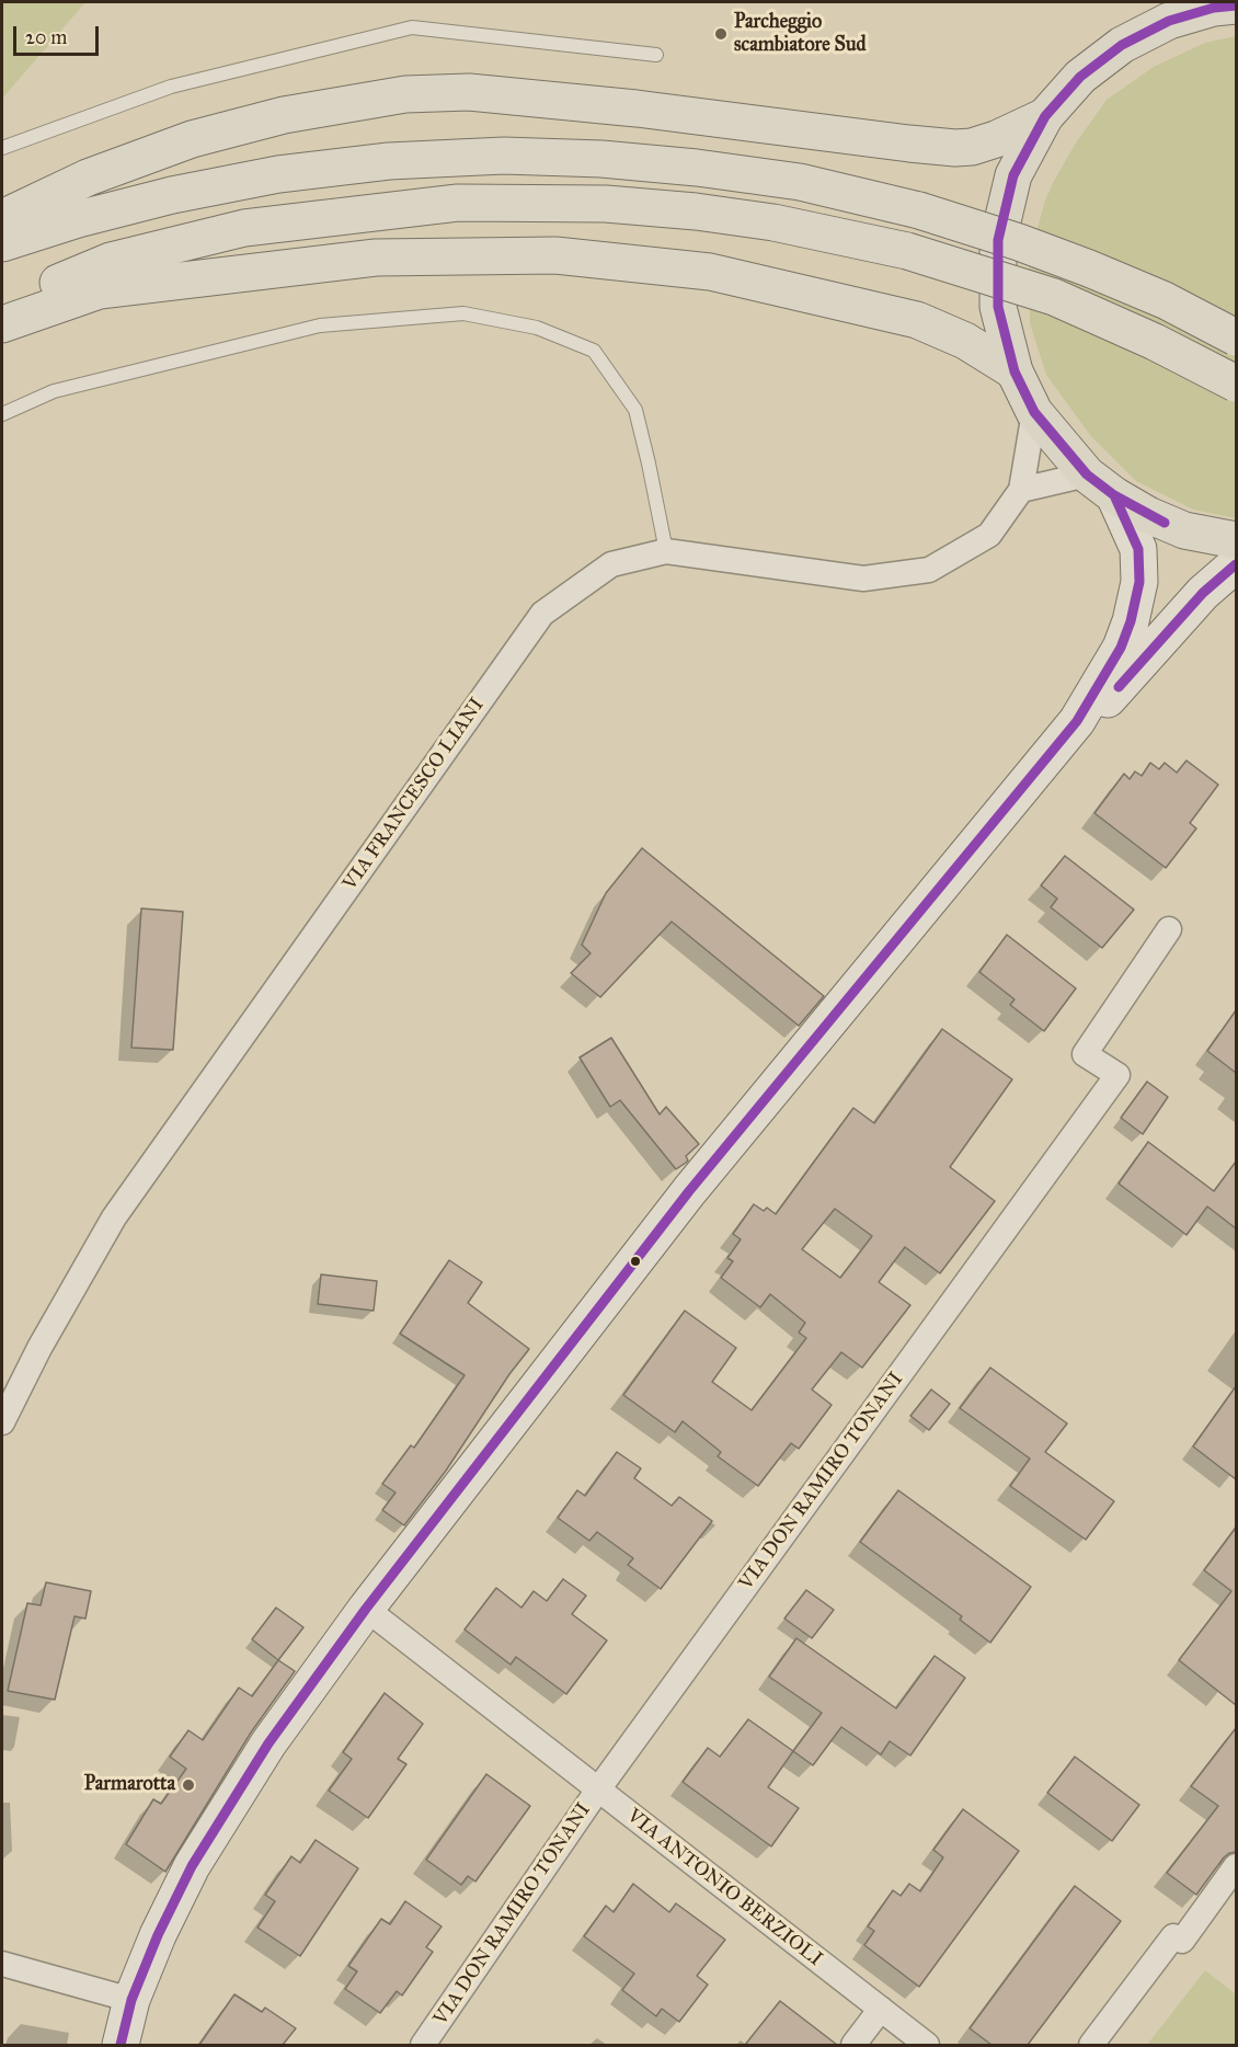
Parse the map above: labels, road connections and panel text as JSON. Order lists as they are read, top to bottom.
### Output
{
  "streets": {
    "street": ["VIA FRANCESCO LIANI", "VIA DON RAMIRO TONANI", "VIA ANTONIO BERZIOLI"]
  },
  "crossings": [
    ["VIA DON RAMIRO TONANI", "VIA ANTONIO BERZIOLI"]
  ],
  "places": ["Parcheggio scambiatore Sud", "Parmarotta"],
  "scale_bar": "20 m"
}
